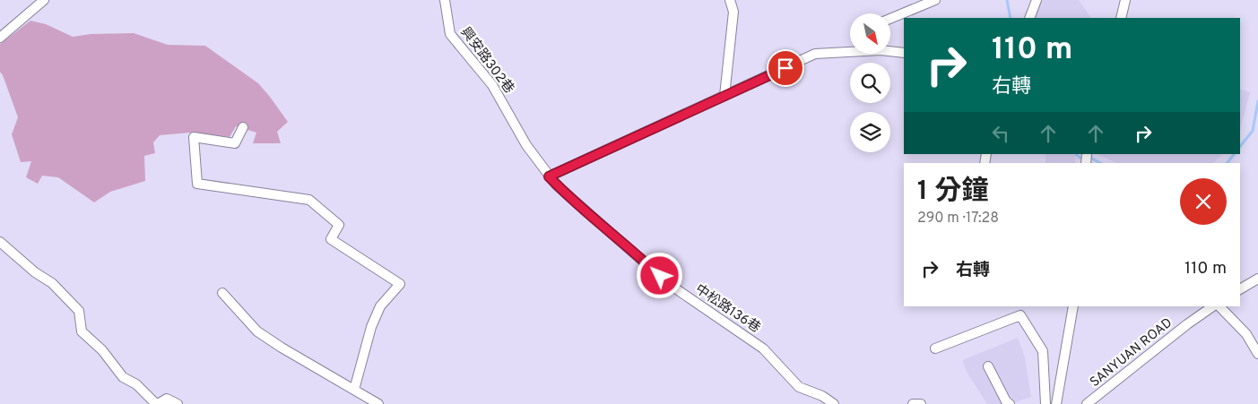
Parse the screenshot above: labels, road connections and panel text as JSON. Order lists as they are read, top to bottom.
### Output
{
  "streets": {
    "street": ["興安路302巷", "中松路136巷", "SANYUAN ROAD"]
  },
  "crossings": [
    ["興安路302巷", "中松路136巷"]
  ],
  "north": "bottom right",
  "page": {
    "turn": ["110 m", "右轉"],
    "heading": ["1 分鐘", "290 m · 17:28"],
    "list": [
      {
        "name": "右轉",
        "value": "110 m"
      }
    ]
  }
}
